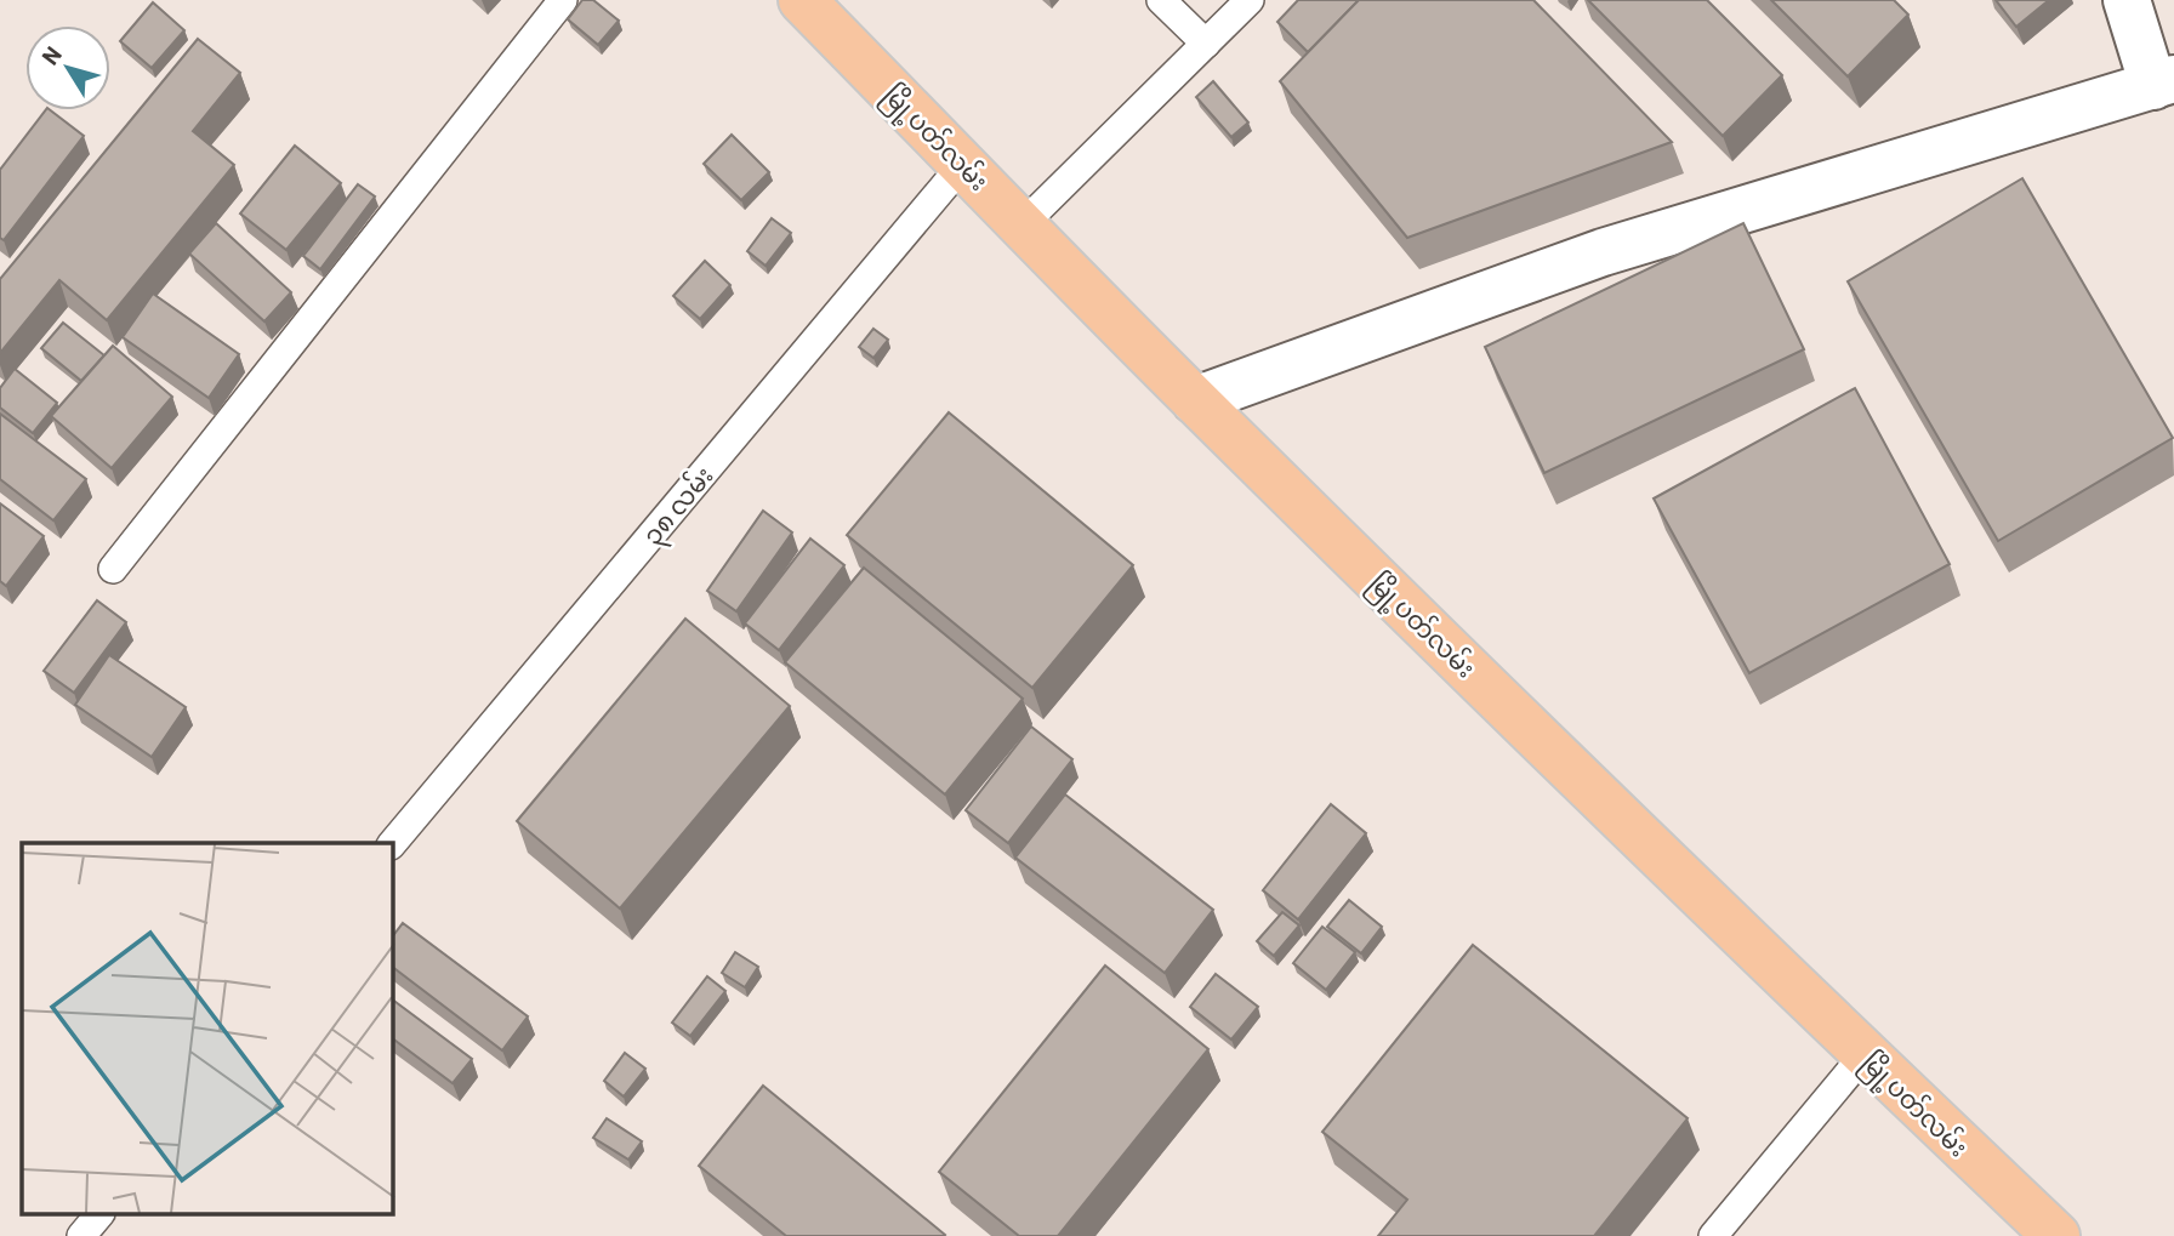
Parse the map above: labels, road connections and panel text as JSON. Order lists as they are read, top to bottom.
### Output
{
  "streets": {
    "main road": ["မြို့ပတ်လမ်း"],
    "lane": ["၃၈ လမ်း"]
  },
  "crossings": [
    ["မြို့ပတ်လမ်း", "၃၈ လမ်း"]
  ],
  "north": "top left"
}
